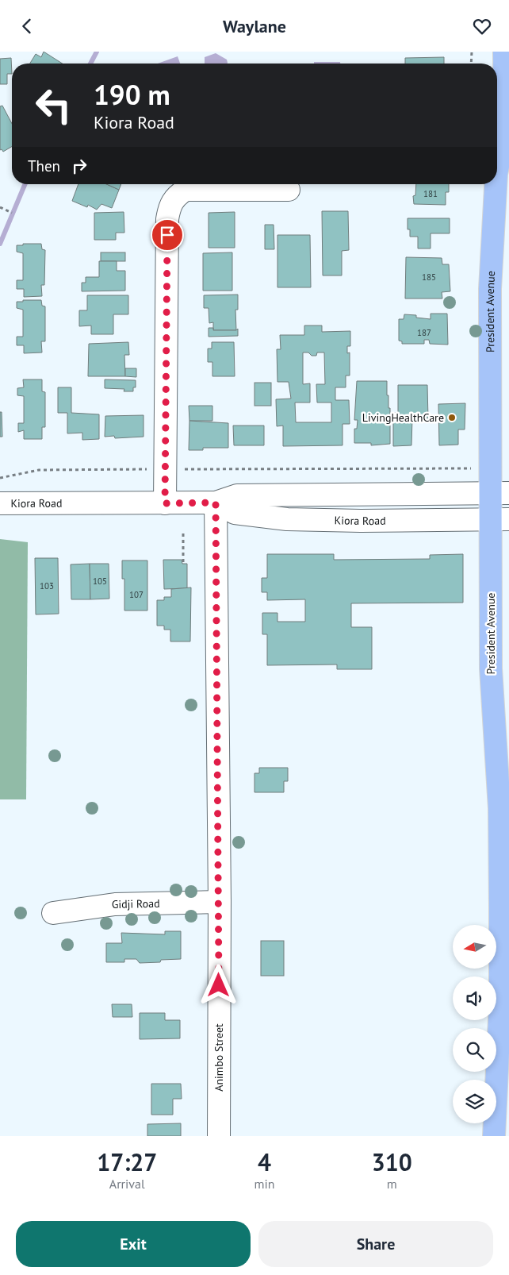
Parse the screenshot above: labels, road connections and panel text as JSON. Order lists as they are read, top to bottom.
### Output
{
  "streets": {
    "main road": ["President Avenue"],
    "street": ["Kiora Road", "Gidji Road", "Animbo Street"]
  },
  "crossings": [
    ["President Avenue", "Kiora Road"],
    ["Kiora Road", "Animbo Street"],
    ["Gidji Road", "Animbo Street"]
  ],
  "places": ["LivingHealthCare"],
  "house_numbers": [
    "181",
    "185",
    "187",
    "105",
    "103",
    "107"
  ],
  "north": "left",
  "page": {
    "header": "Waylane",
    "turn": ["190 m", "Kiora Road"],
    "then": "Then",
    "eta": [
      "17:27",
      "Arrival",
      "4",
      "min",
      "310",
      "m"
    ],
    "buttons": ["Exit", "Share"]
  }
}
